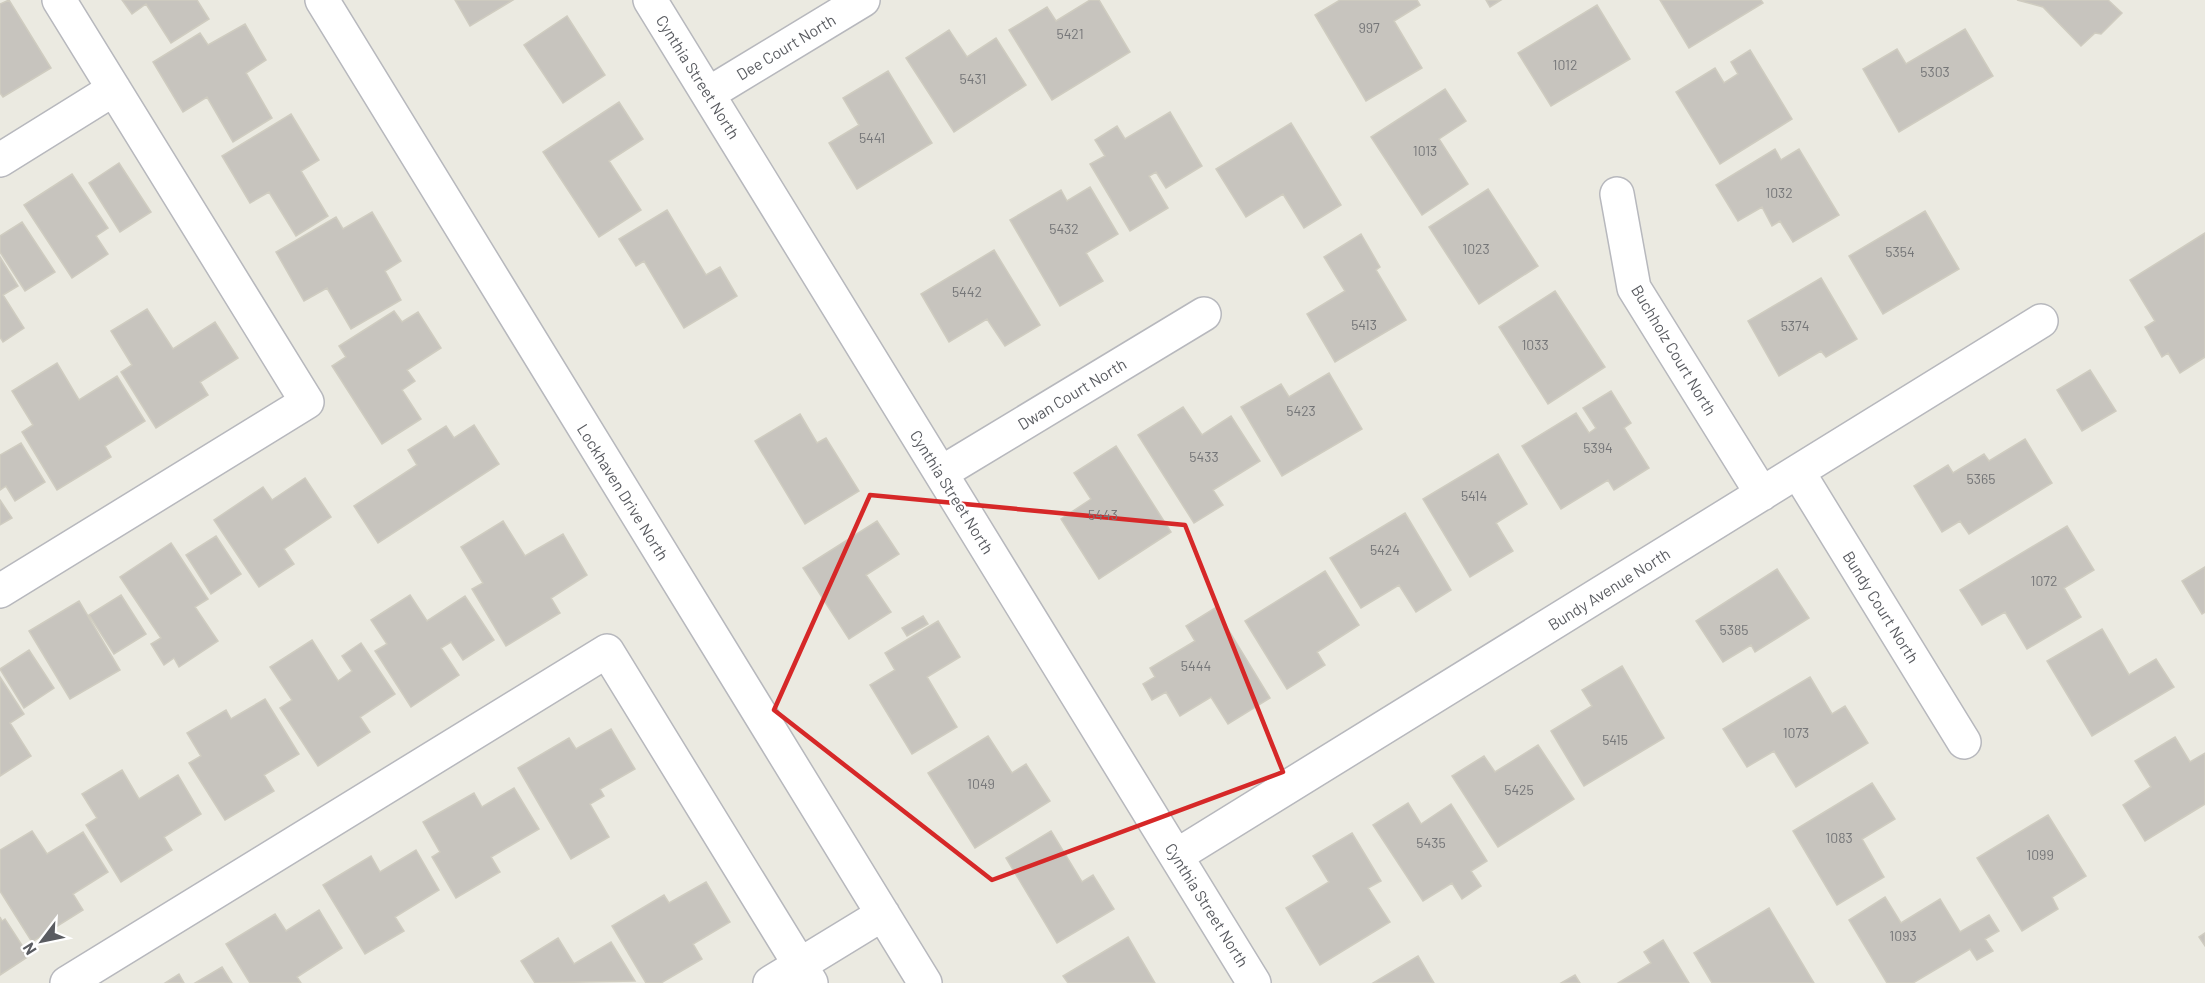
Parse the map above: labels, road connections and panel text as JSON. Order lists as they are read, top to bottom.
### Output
{
  "streets": {
    "street": [
      "Dee Court North",
      "Cynthia Street North",
      "Buchholz Court North",
      "Dwan Court North",
      "Lockhaven Drive North",
      "Bundy Avenue North",
      "Bundy Court North"
    ]
  },
  "crossings": [
    ["Dee Court North", "Cynthia Street North"],
    ["Cynthia Street North", "Dwan Court North"],
    ["Cynthia Street North", "Bundy Avenue North"],
    ["Buchholz Court North", "Bundy Avenue North"],
    ["Bundy Avenue North", "Bundy Court North"]
  ],
  "house_numbers": [
    "997",
    "5421",
    "1012",
    "5303",
    "5431",
    "5441",
    "1013",
    "1032",
    "5432",
    "1023",
    "5354",
    "5442",
    "5413",
    "5374",
    "1033",
    "5423",
    "5394",
    "5433",
    "5365",
    "5414",
    "5443",
    "5424",
    "1072",
    "5385",
    "5444",
    "1073",
    "5415",
    "1049",
    "5425",
    "1083",
    "5435",
    "1099",
    "1093"
  ],
  "north": "bottom left"
}
